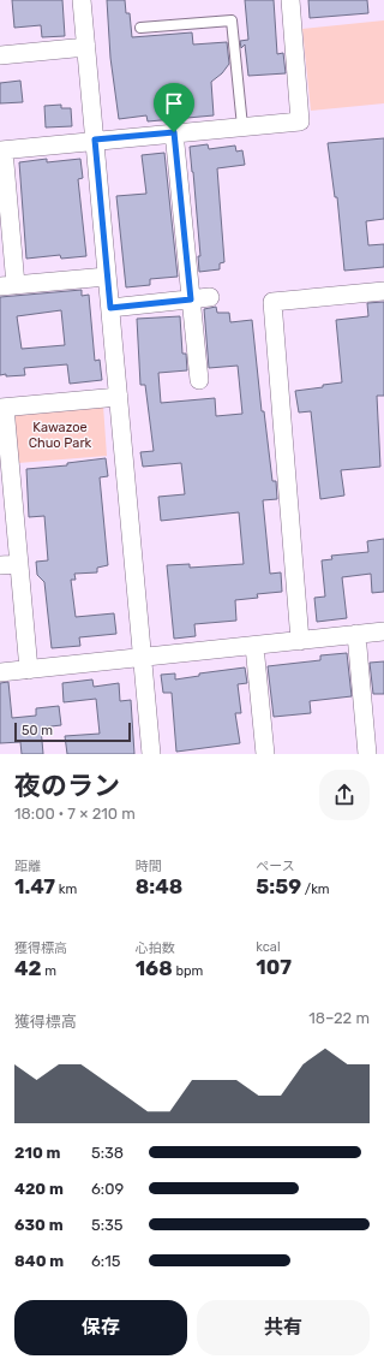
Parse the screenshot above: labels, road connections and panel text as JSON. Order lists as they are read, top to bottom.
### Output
{
  "parks": ["Kawazoe Chuo Park"],
  "scale_bar": "50 m",
  "page": {
    "scale": "50 m",
    "heading": ["夜のラン", "18:00 · 7 × 210 m"],
    "stats": [
      ["距離", "1.47 km"],
      ["時間", "8:48"],
      ["ペース", "5:59 /km"],
      ["獲得標高", "42 m"],
      ["心拍数", "168 bpm"],
      ["kcal", "107"]
    ],
    "chart": ["獲得標高", "18–22 m"],
    "list": [
      {
        "name": "210 m",
        "note": "5:38"
      },
      {
        "name": "420 m",
        "note": "6:09"
      },
      {
        "name": "630 m",
        "note": "5:35"
      },
      {
        "name": "840 m",
        "note": "6:15"
      }
    ],
    "buttons": ["保存", "共有"]
  }
}
